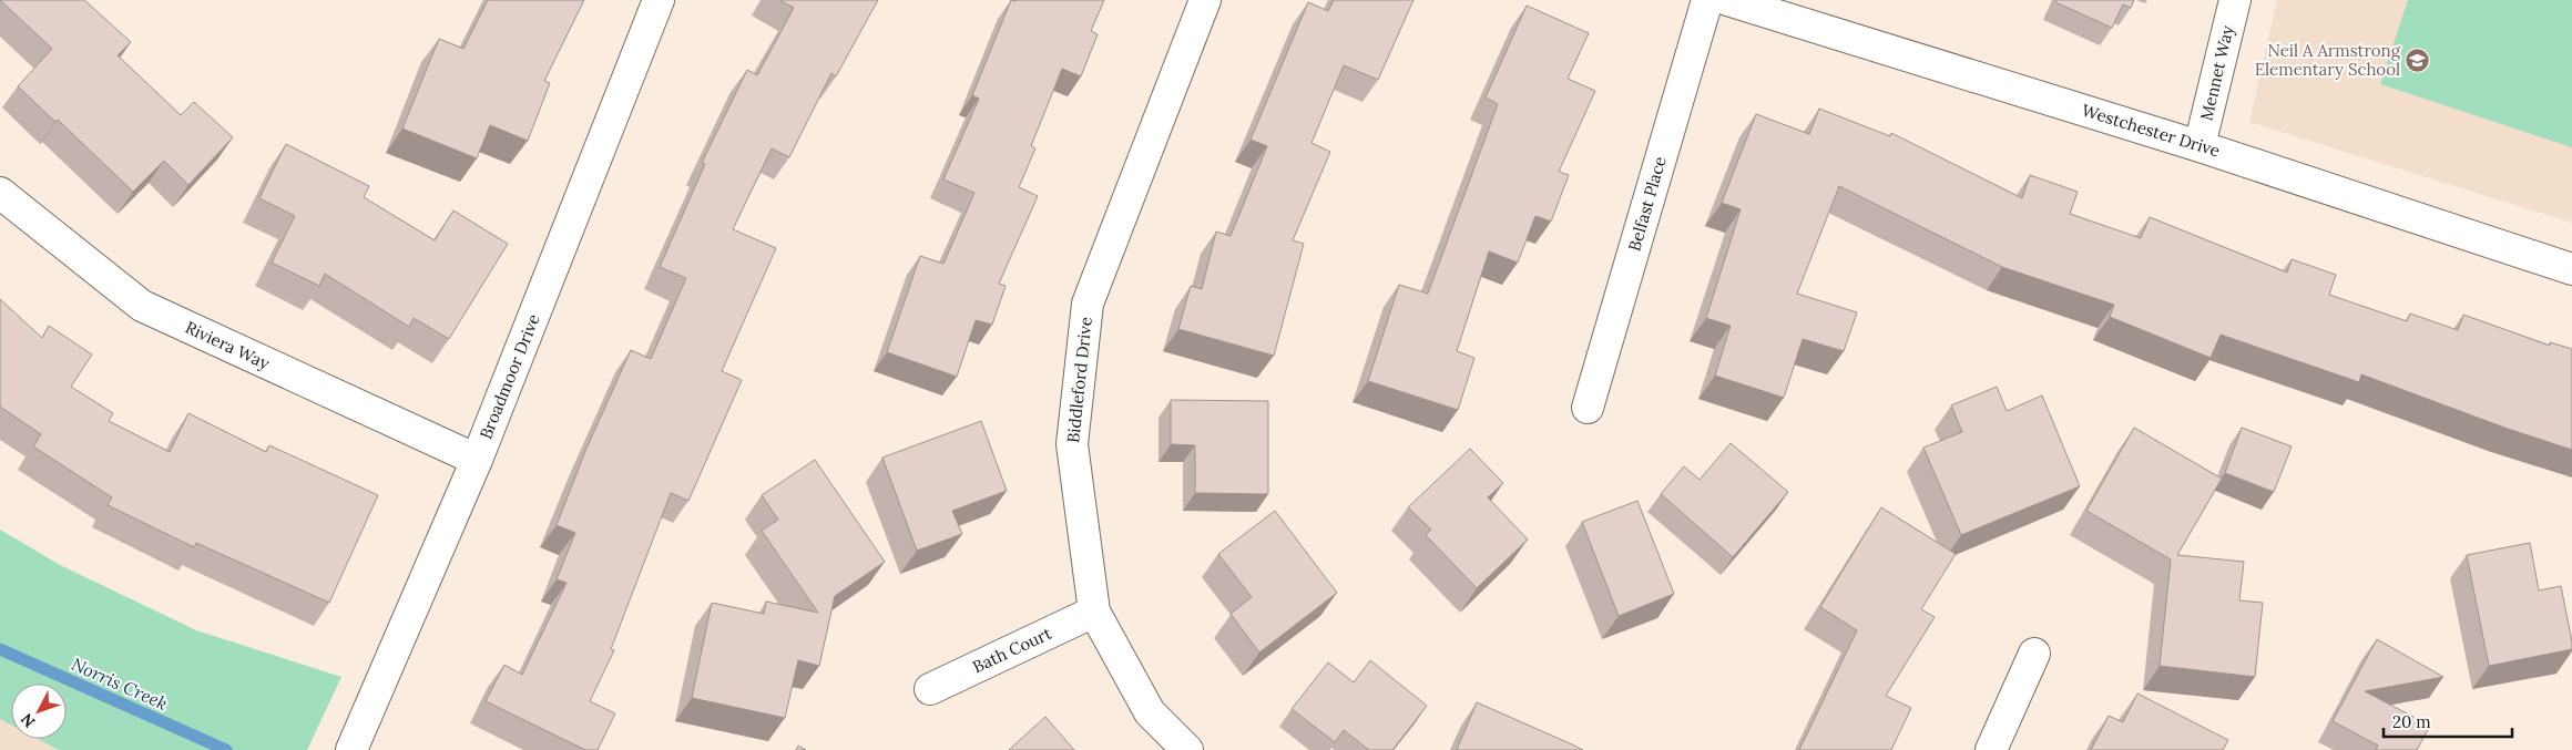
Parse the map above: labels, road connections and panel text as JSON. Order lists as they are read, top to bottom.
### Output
{
  "streets": {
    "street": [
      "Mennet Way",
      "Westchester Drive",
      "Belfast Place",
      "Riviera Way",
      "Broadmoor Drive",
      "Biddleford Drive",
      "Bath Court"
    ]
  },
  "crossings": [
    ["Mennet Way", "Westchester Drive"],
    ["Riviera Way", "Broadmoor Drive"],
    ["Biddleford Drive", "Bath Court"]
  ],
  "water": ["Norris Creek"],
  "places": {
    "school or university": ["Neil A Armstrong Elementary School"]
  },
  "scale_bar": "20 m",
  "north": "bottom left"
}
